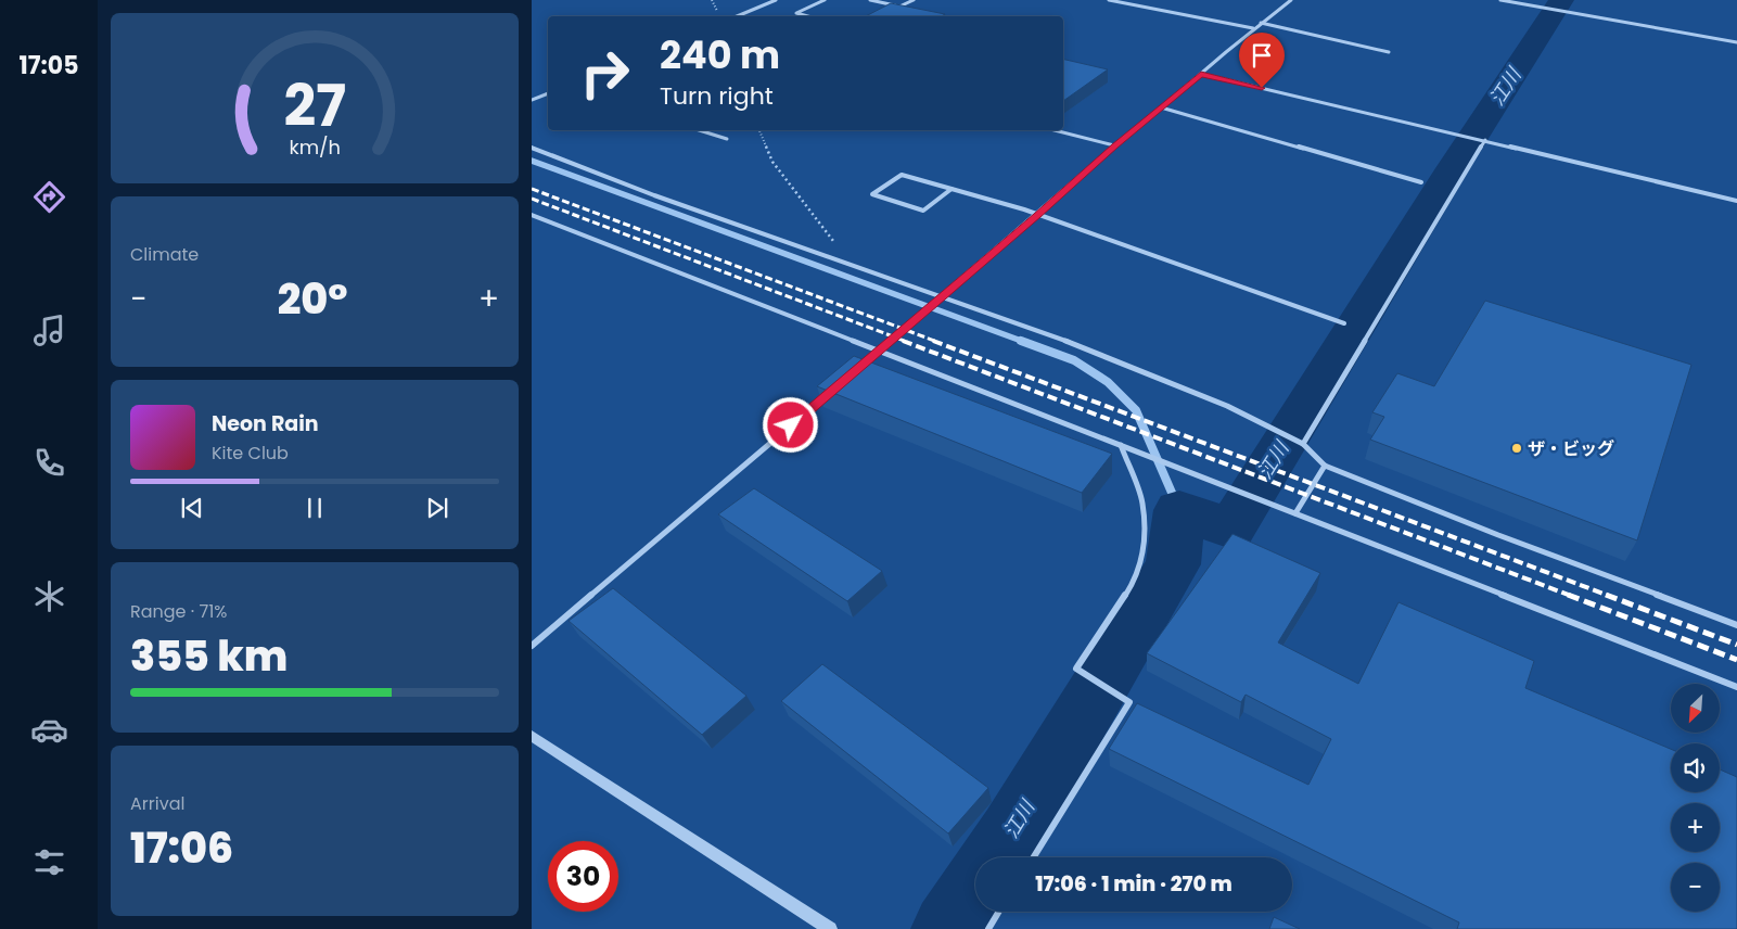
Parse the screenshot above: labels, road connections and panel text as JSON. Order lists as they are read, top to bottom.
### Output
{
  "water": ["江川"],
  "places": ["ザ・ビッグ"],
  "north": "bottom left",
  "page": {
    "tabs": "17:05",
    "turn": ["240 m", "Turn right"],
    "tile": [
      "Climate",
      ["Range · 71%", "355 km"],
      ["Arrival", "17:06"]
    ],
    "heat": ["−", "20°", "+"],
    "song": ["Neon Rain", "Kite Club"],
    "map_buttons": ["+", "−"],
    "limit": "30",
    "trip": "17:06 · 1 min · 270 m",
    "gauge": ["27", "km/h"]
  }
}
